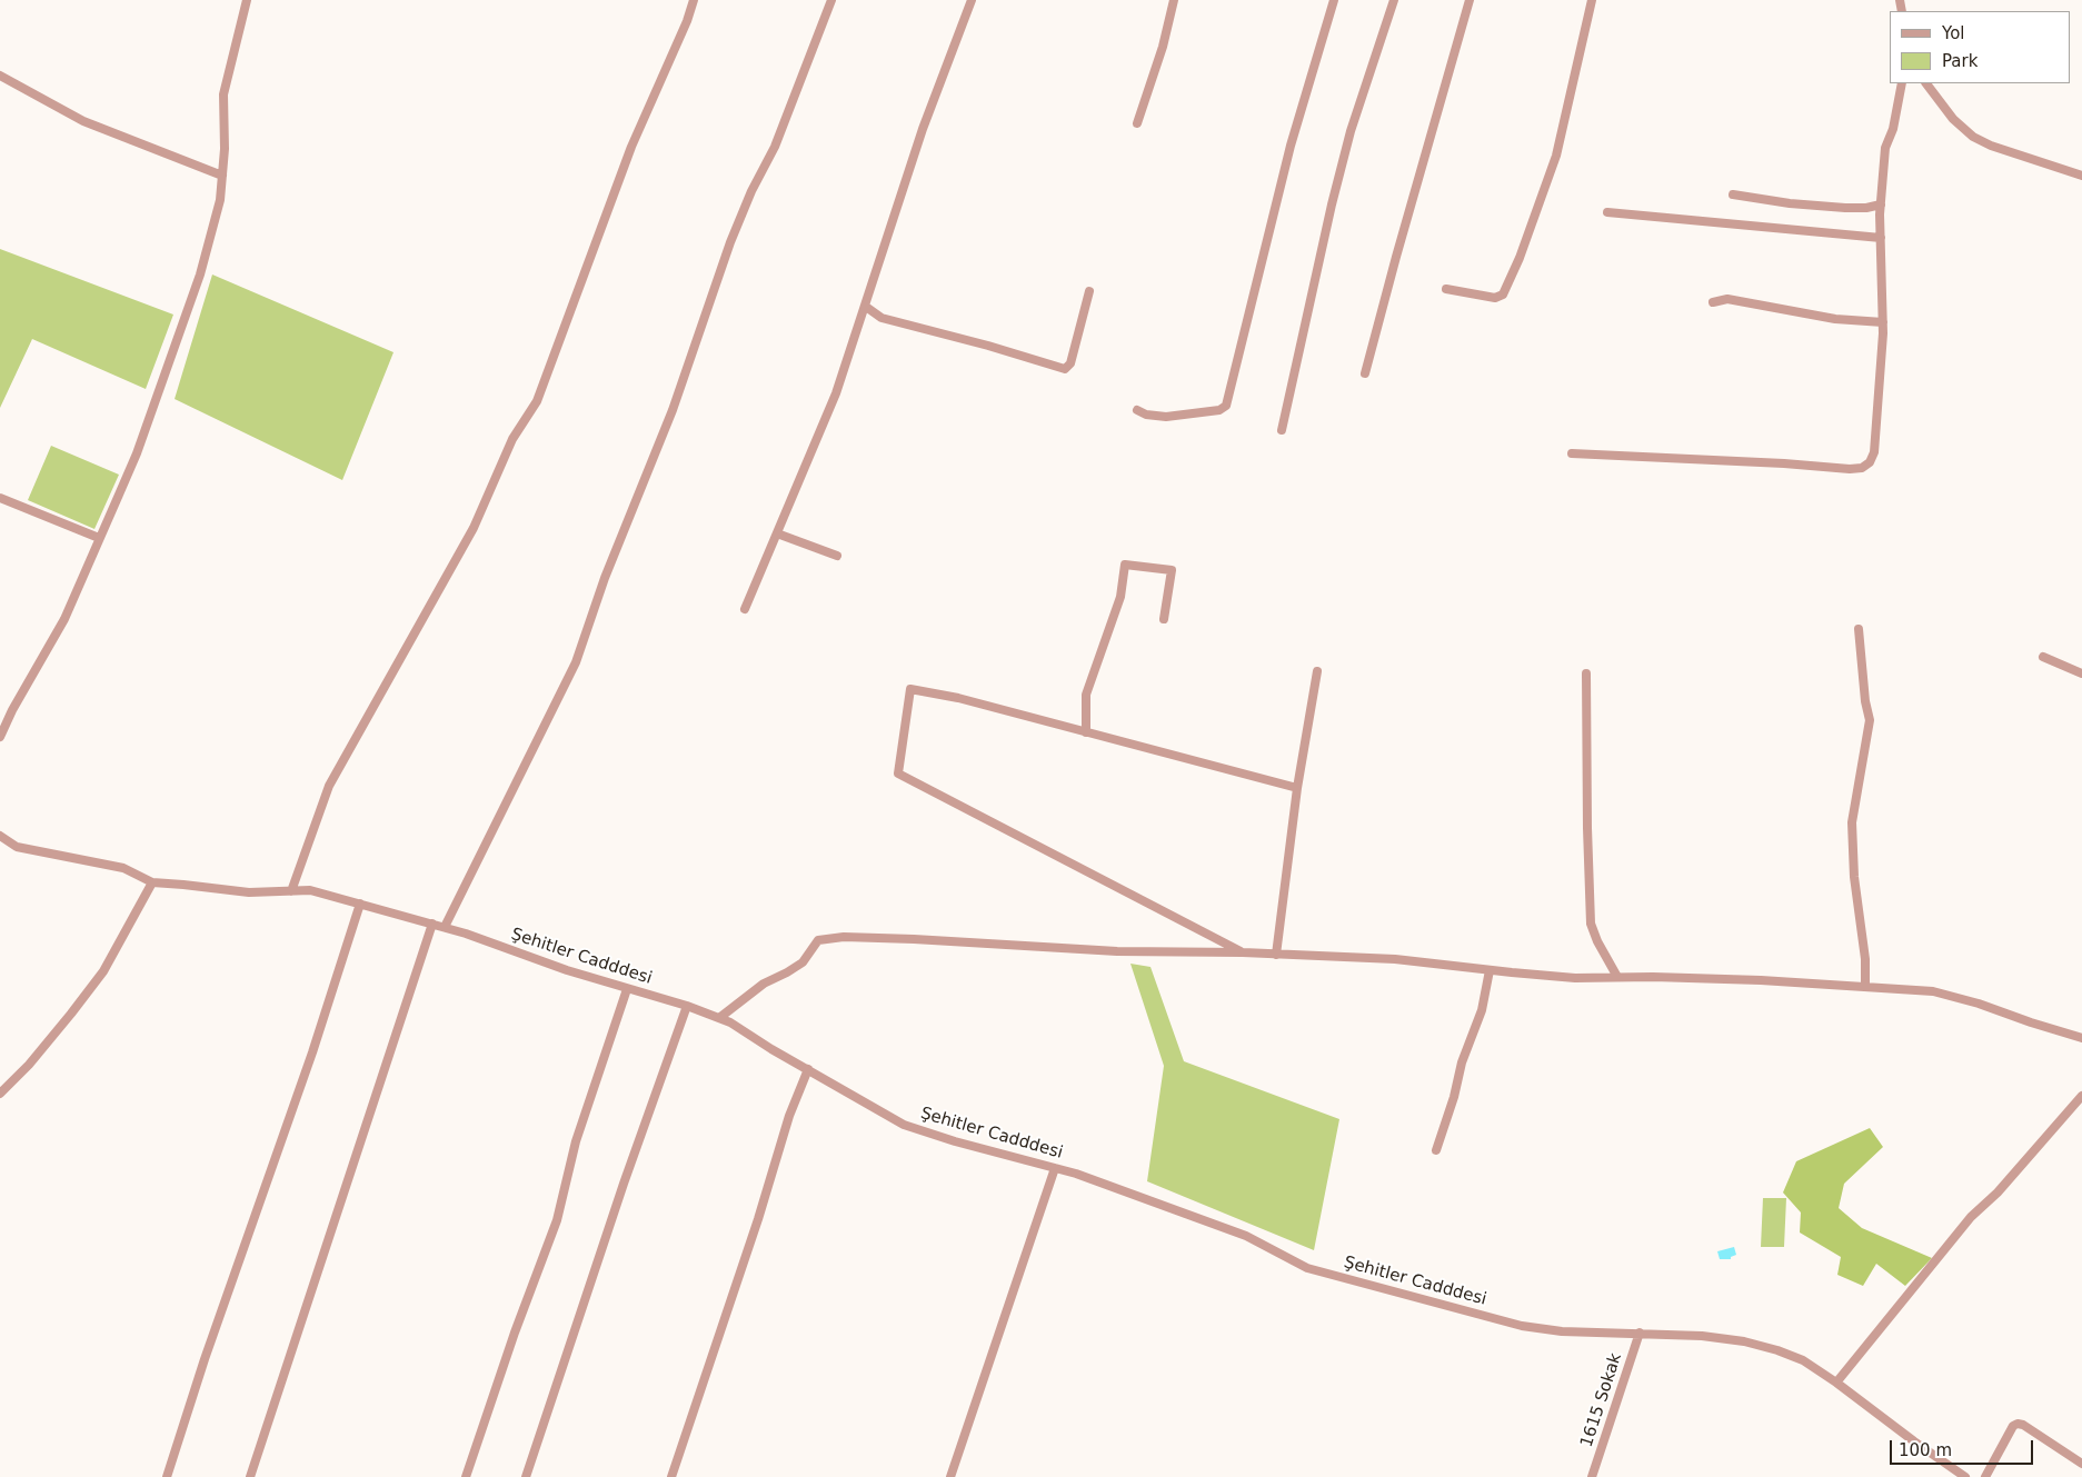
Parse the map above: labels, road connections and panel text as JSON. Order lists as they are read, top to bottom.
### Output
{
  "streets": {
    "street": ["Şehitler Cadddesi", "1615 Sokak"]
  },
  "crossings": [
    ["Şehitler Cadddesi", "1615 Sokak"]
  ],
  "legend": ["Yol", "Park"],
  "scale_bar": "100 m"
}
